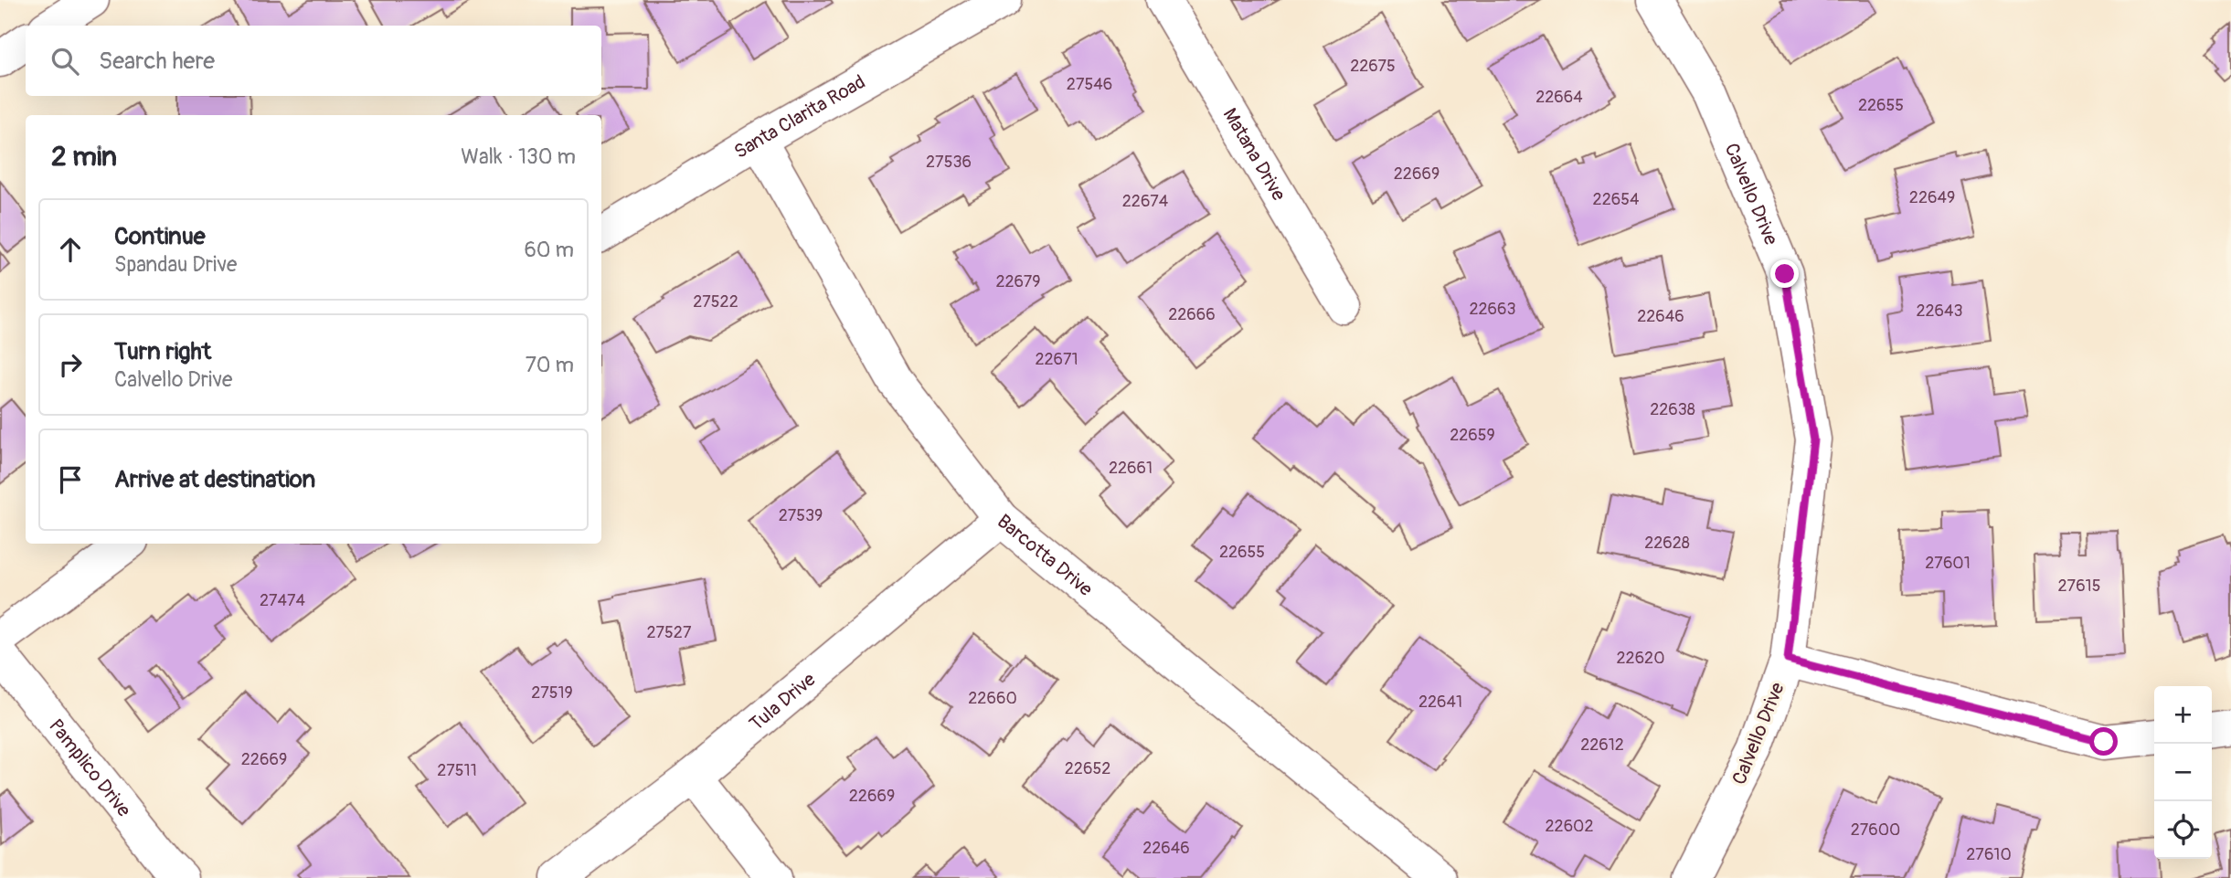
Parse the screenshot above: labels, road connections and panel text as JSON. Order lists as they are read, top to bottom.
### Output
{
  "streets": {
    "street": [
      "Santa Clarita Road",
      "Matana Drive",
      "Calvello Drive",
      "Barcotta Drive",
      "Tula Drive",
      "Pamplico Drive"
    ]
  },
  "crossings": [
    ["Santa Clarita Road", "Barcotta Drive"],
    ["Barcotta Drive", "Tula Drive"]
  ],
  "house_numbers": [
    "22675",
    "27546",
    "22664",
    "22655",
    "27536",
    "22669",
    "22649",
    "22654",
    "22674",
    "22679",
    "27522",
    "22663",
    "22643",
    "22666",
    "22646",
    "22671",
    "22638",
    "22659",
    "22661",
    "27539",
    "22628",
    "22655",
    "27601",
    "27615",
    "27474",
    "27527",
    "22620",
    "27519",
    "22660",
    "22641",
    "22612",
    "22669",
    "22652",
    "27511",
    "22669",
    "22602",
    "27600",
    "22646",
    "27610"
  ],
  "page": {
    "search": "Search here",
    "heading": ["2 min", "Walk · 130 m"],
    "list": [
      ["Continue", "Spandau Drive", "60 m"],
      ["Turn right", "Calvello Drive", "70 m"],
      "Arrive at destination"
    ],
    "map_buttons": ["+", "−"]
  }
}
